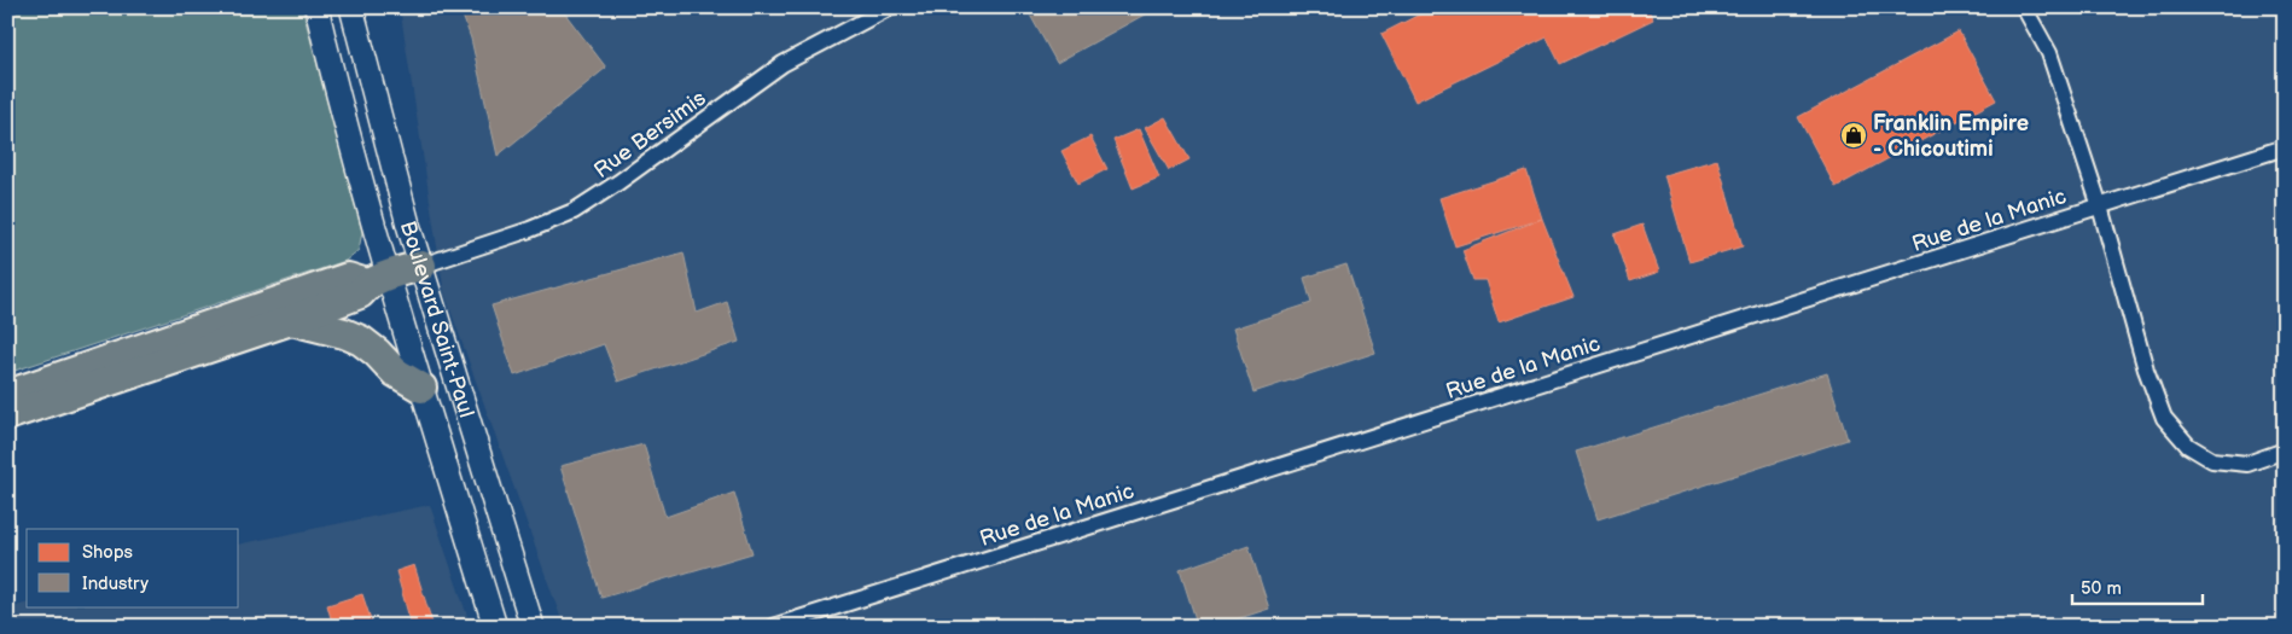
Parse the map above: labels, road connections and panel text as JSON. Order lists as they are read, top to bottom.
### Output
{
  "streets": {
    "main road": ["Boulevard Saint-Paul"],
    "street": ["Rue Bersimis", "Rue de la Manic"]
  },
  "crossings": [
    ["Rue Bersimis", "Boulevard Saint-Paul"]
  ],
  "places": {
    "shop": ["Franklin Empire - Chicoutimi"]
  },
  "legend": ["Shops", "Industry"],
  "scale_bar": "50 m"
}
